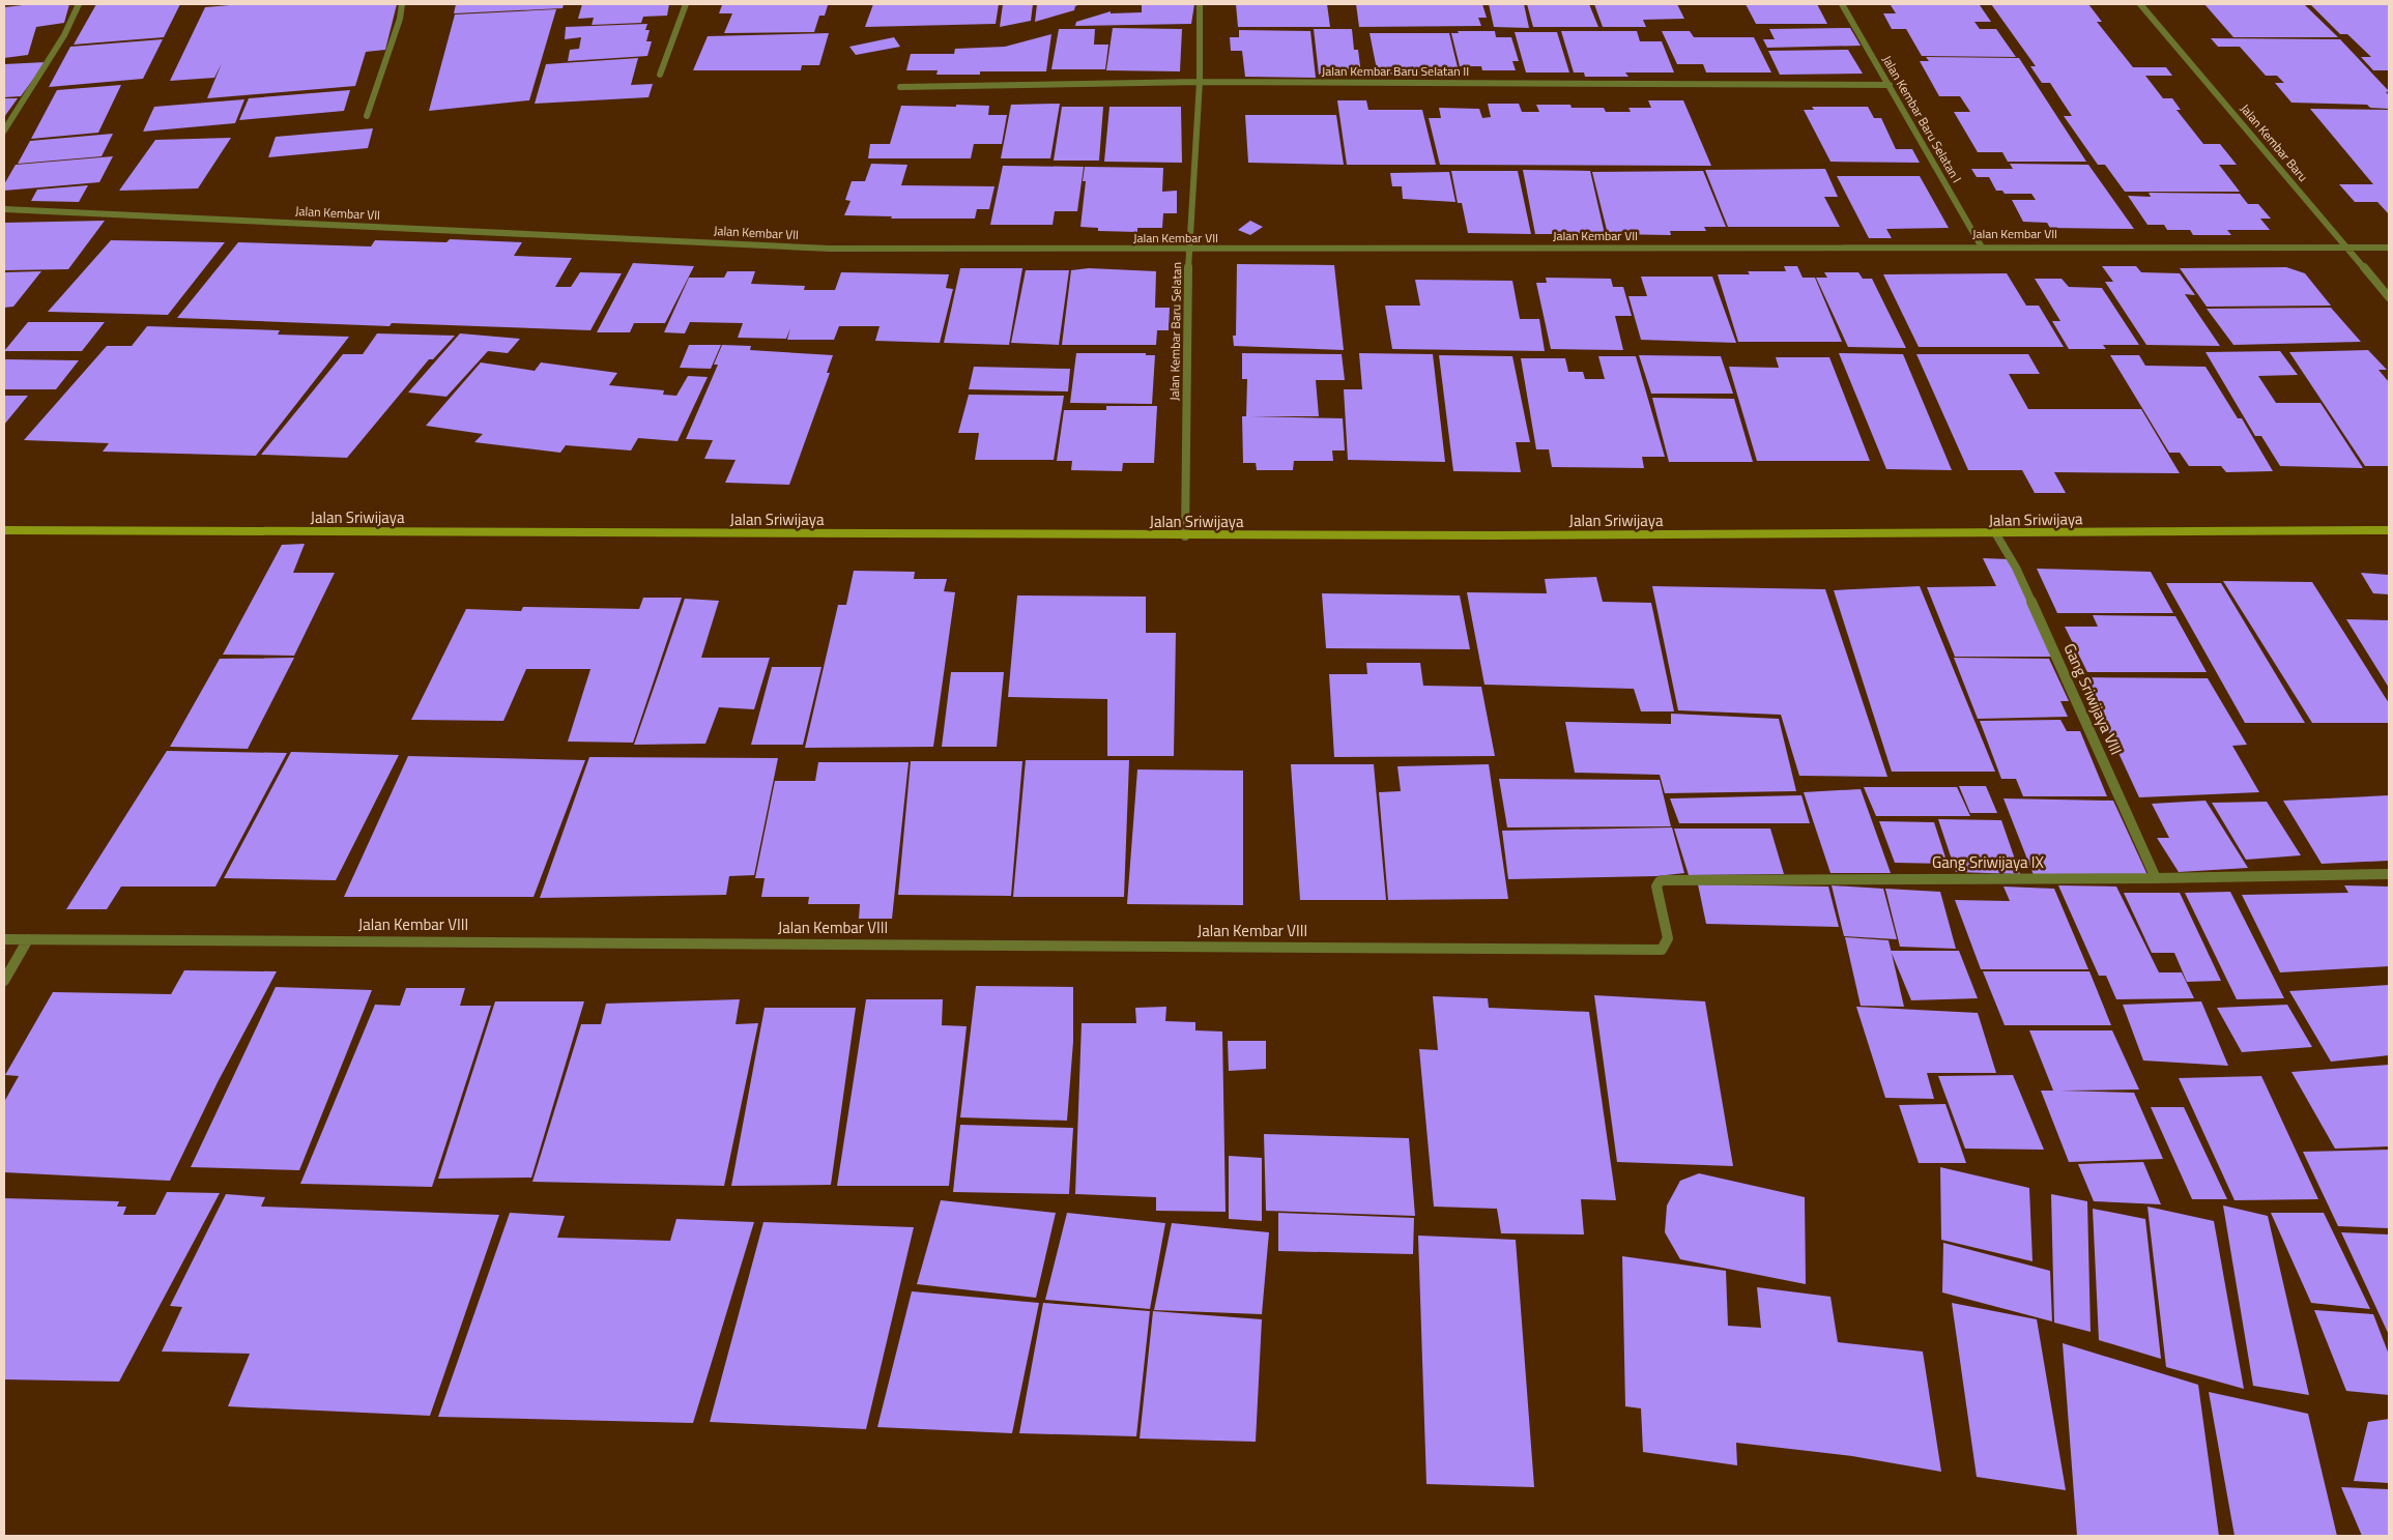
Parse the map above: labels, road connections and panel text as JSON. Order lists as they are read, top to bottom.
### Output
{
  "streets": {
    "main road": ["Jalan Sriwijaya"],
    "street": [
      "Jalan Kembar Baru Selatan II",
      "Jalan Kembar Baru Selatan I",
      "Jalan Kembar Baru",
      "Jalan Kembar VII",
      "Jalan Kembar Baru Selatan",
      "Gang Sriwijaya VIII",
      "Gang Sriwijaya IX",
      "Jalan Kembar VIII"
    ]
  },
  "crossings": [
    ["Jalan Kembar Baru Selatan II", "Jalan Kembar Baru Selatan I"],
    ["Jalan Kembar Baru Selatan II", "Jalan Kembar Baru Selatan"],
    ["Jalan Kembar Baru Selatan I", "Jalan Kembar VII"],
    ["Jalan Kembar Baru", "Jalan Kembar VII"],
    ["Jalan Kembar VII", "Jalan Kembar Baru Selatan"],
    ["Jalan Kembar Baru Selatan", "Jalan Sriwijaya"],
    ["Jalan Sriwijaya", "Gang Sriwijaya VIII"],
    ["Gang Sriwijaya VIII", "Gang Sriwijaya IX"],
    ["Gang Sriwijaya IX", "Jalan Kembar VIII"]
  ]
}
